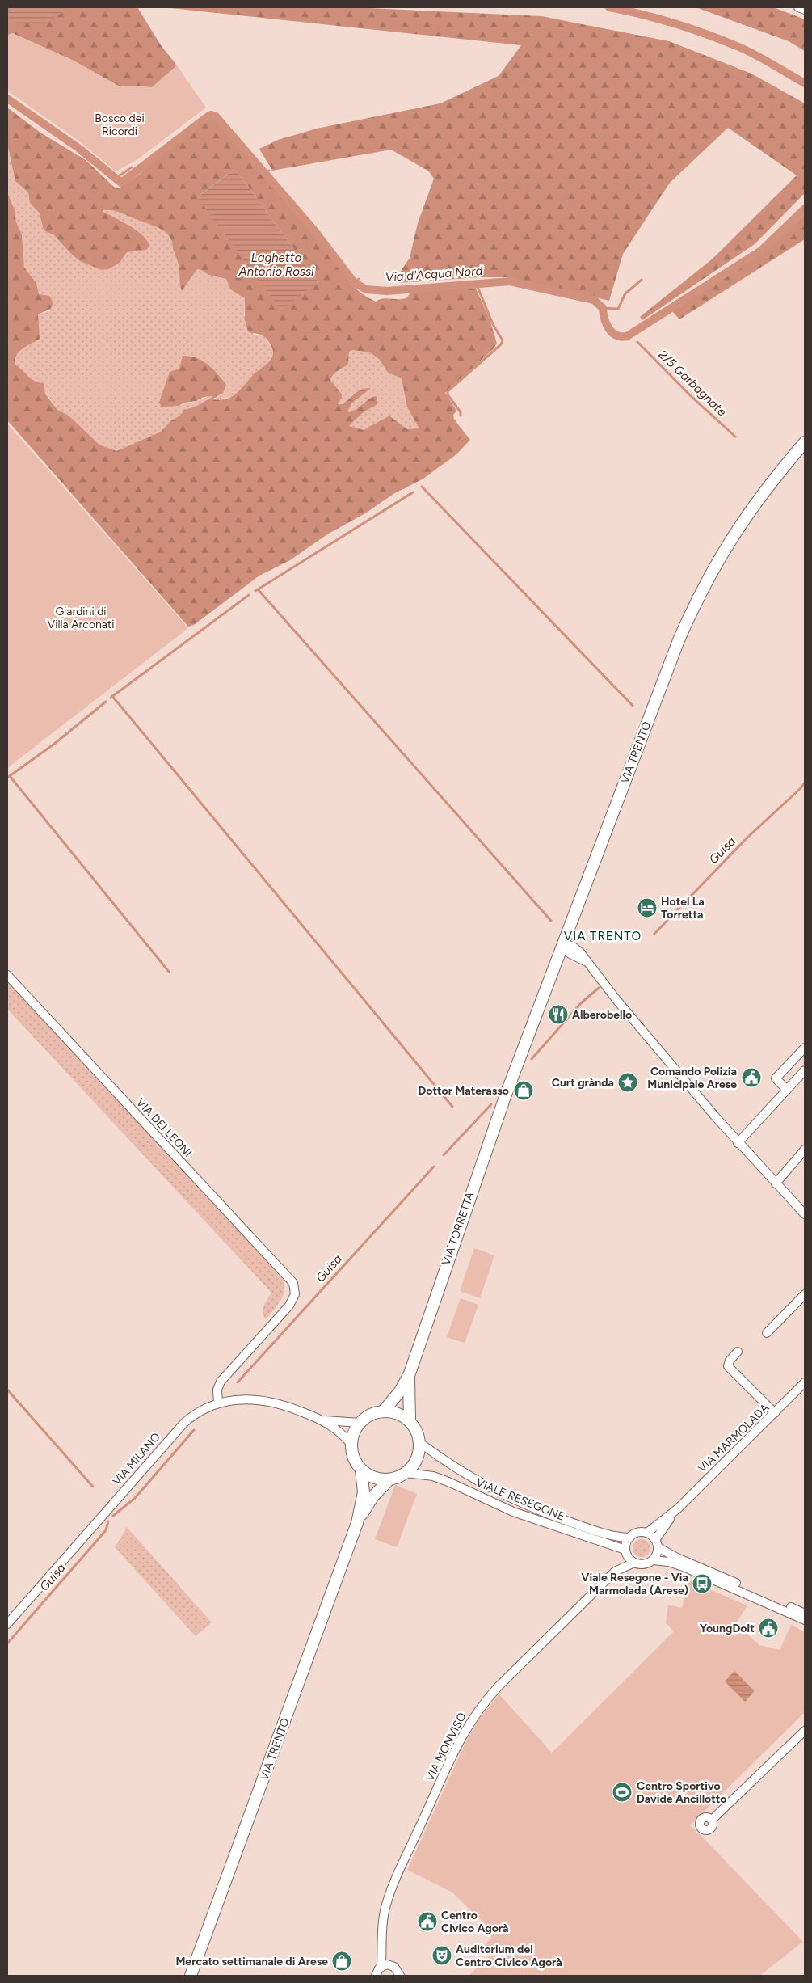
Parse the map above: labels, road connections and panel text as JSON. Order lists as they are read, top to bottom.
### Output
{
  "streets": {
    "main road": ["VIA TRENTO", "VIA TORRETTA"],
    "street": [
      "VIA DEI LEONI",
      "VIA MARMOLADA",
      "VIA MILANO",
      "VIALE RESEGONE",
      "VIA MONVISO"
    ]
  },
  "crossings": [
    ["VIA TRENTO", "VIA TORRETTA"],
    ["VIA DEI LEONI", "VIA MILANO"],
    ["VIA TORRETTA", "VIALE RESEGONE"],
    ["VIA MARMOLADA", "VIALE RESEGONE"],
    ["VIA MARMOLADA", "VIA MONVISO"],
    ["VIALE RESEGONE", "VIA MONVISO"]
  ],
  "districts": ["VIA TRENTO"],
  "water": [
    "Laghetto Antonio Rossi",
    "Via d'Acqua Nord",
    "2/5 Garbagnate",
    "Guisa"
  ],
  "parks": ["Bosco dei Ricordi", "Giardini di Villa Arconati"],
  "places": {
    "hotel": ["Hotel La Torretta"],
    "restaurant": ["Alberobello"],
    "public building": ["Comando Polizia Municipale Arese", "YoungDoIt", "Centro Civico Agorà"],
    "place": ["Curt grànda"],
    "shop": ["Dottor Materasso", "Mercato settimanale di Arese"],
    "bus stop": ["Viale Resegone - Via Marmolada (Arese)"],
    "sports": ["Centro Sportivo Davide Ancillotto"],
    "theatre": ["Auditorium del Centro Civico Agorà"]
  }
}
